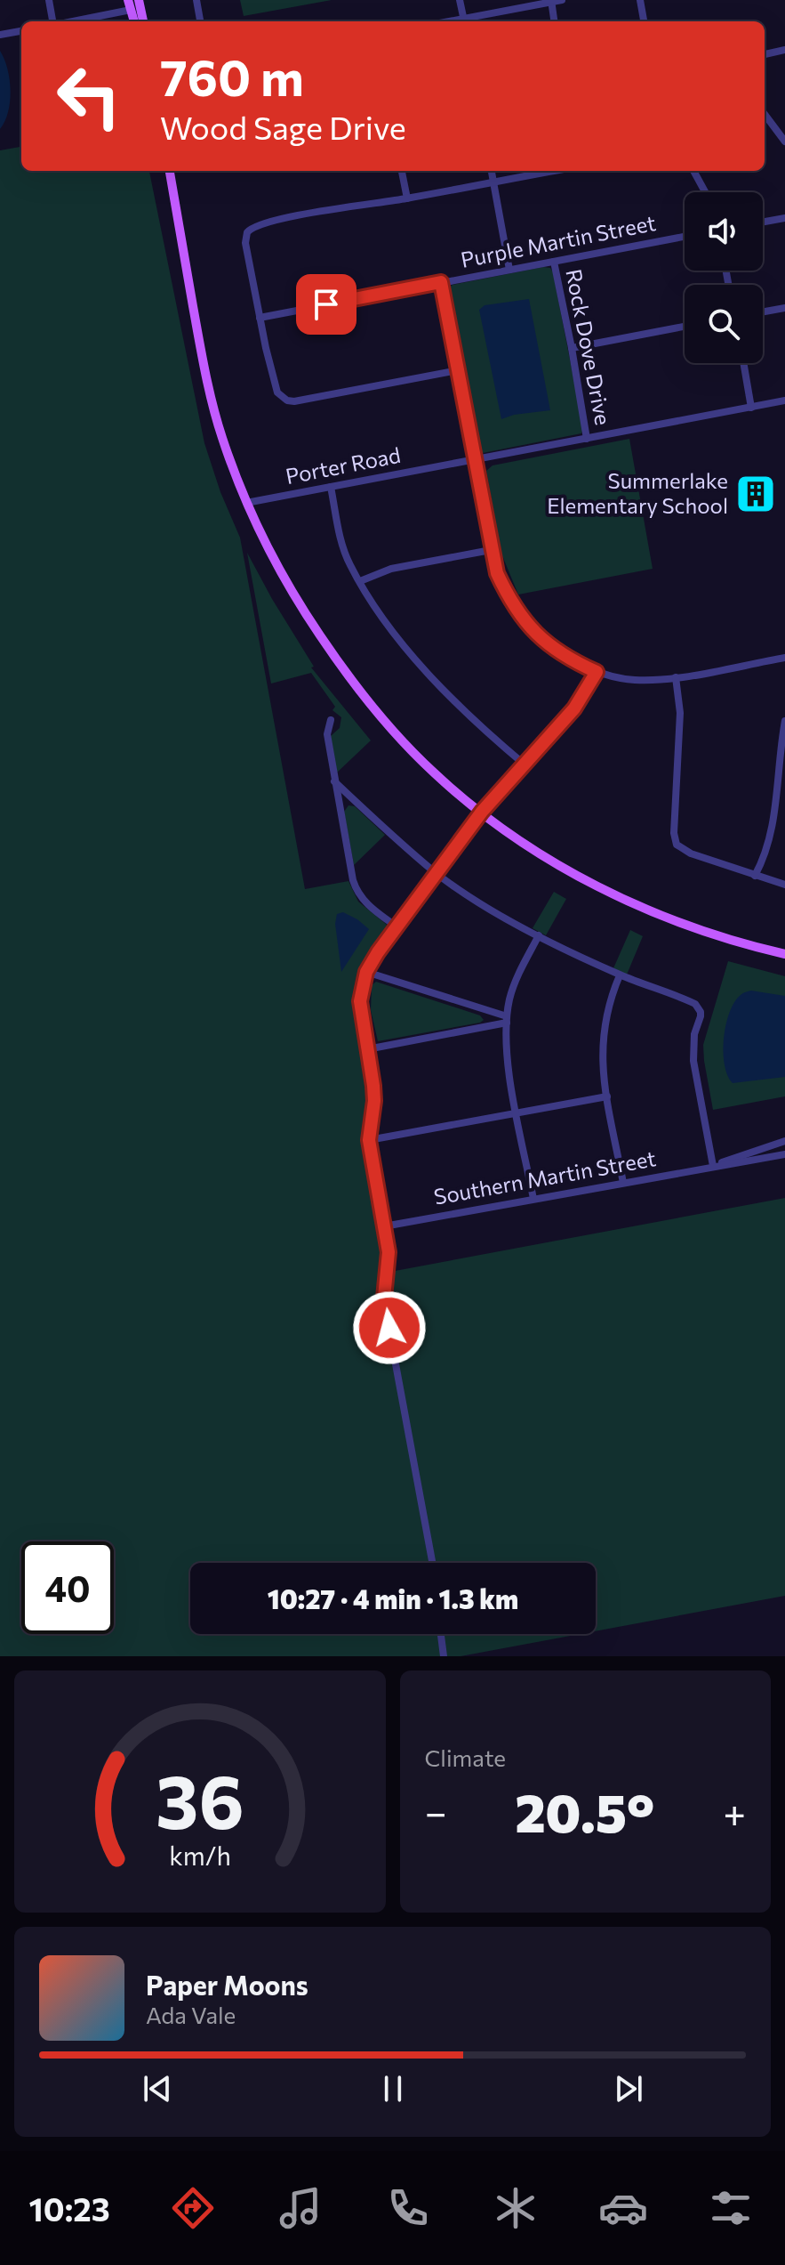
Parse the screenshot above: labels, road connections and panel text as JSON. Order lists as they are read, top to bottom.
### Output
{
  "streets": {
    "street": [
      "Purple Martin Street",
      "Rock Dove Drive",
      "Porter Road",
      "Southern Martin Street"
    ]
  },
  "crossings": [
    ["Purple Martin Street", "Rock Dove Drive"],
    ["Rock Dove Drive", "Porter Road"]
  ],
  "places": {
    "building": ["Summerlake Elementary School"]
  },
  "page": {
    "turn": ["760 m", "Wood Sage Drive"],
    "limit": "40",
    "trip": "10:27 · 4 min · 1.3 km",
    "tile": "Climate",
    "heat": ["−", "20.5°", "+"],
    "song": ["Paper Moons", "Ada Vale"],
    "tabs": "10:23",
    "gauge": ["36", "km/h"]
  }
}
